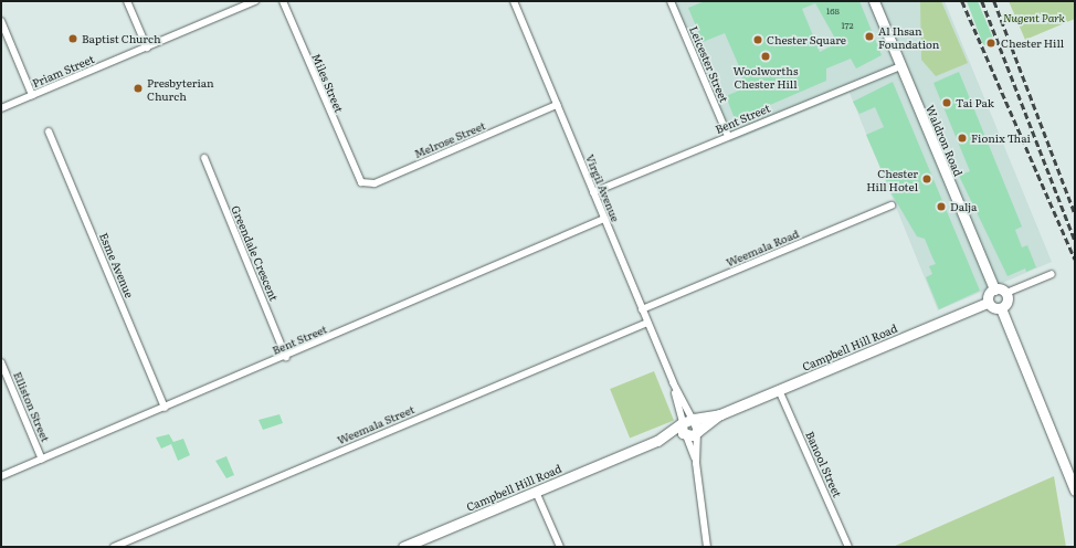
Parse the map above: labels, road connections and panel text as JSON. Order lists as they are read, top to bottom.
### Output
{
  "streets": {
    "street": [
      "Leicester Street",
      "Priam Street",
      "Miles Street",
      "Bent Street",
      "Melrose Street",
      "Waldron Road",
      "Virgil Avenue",
      "Weemala Road",
      "Greendale Crescent",
      "Esme Avenue",
      "Campbell Hill Road",
      "Elliston Street",
      "Weemala Street",
      "Banool Street"
    ]
  },
  "crossings": [
    ["Leicester Street", "Bent Street"],
    ["Miles Street", "Melrose Street"],
    ["Bent Street", "Waldron Road"],
    ["Bent Street", "Virgil Avenue"],
    ["Bent Street", "Greendale Crescent"],
    ["Bent Street", "Esme Avenue"],
    ["Bent Street", "Elliston Street"],
    ["Melrose Street", "Virgil Avenue"],
    ["Virgil Avenue", "Weemala Road"],
    ["Virgil Avenue", "Campbell Hill Road"],
    ["Virgil Avenue", "Weemala Street"],
    ["Campbell Hill Road", "Banool Street"]
  ],
  "parks": ["Nugent Park"],
  "places": [
    "Al Ihsan Foundation",
    "Baptist Church",
    "Chester Square",
    "Chester Hill",
    "Woolworths Chester Hill",
    "Presbyterian Church",
    "Tai Pak",
    "Fionix Thai",
    "Chester Hill Hotel",
    "Dalja"
  ],
  "house_numbers": ["168", "172"]
}
